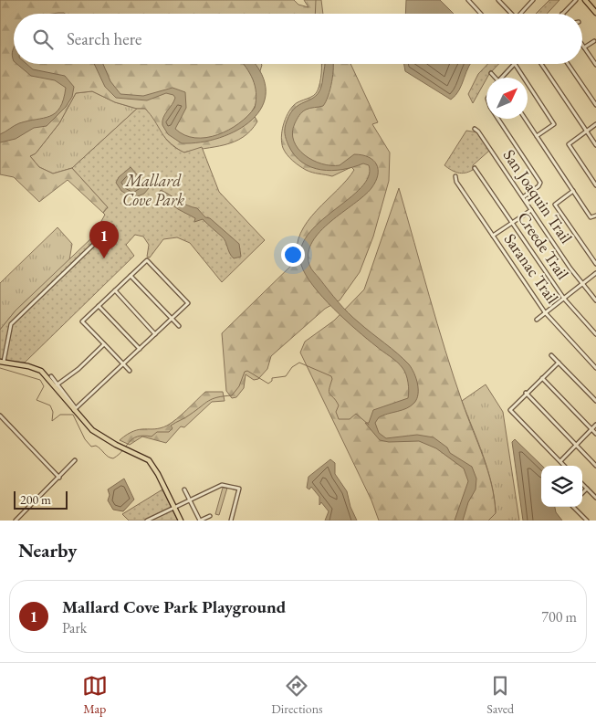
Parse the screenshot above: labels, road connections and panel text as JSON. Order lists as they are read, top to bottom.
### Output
{
  "streets": {
    "street": ["San Joaquin Trail", "Creede Trail", "Saranac Trail"]
  },
  "parks": ["Mallard Cove Park"],
  "scale_bar": "200 m",
  "north": "top right",
  "page": {
    "search": "Search here",
    "pins": "1",
    "scale": "200 m",
    "heading": "Nearby",
    "list": [
      {
        "mark": "1",
        "name": "Mallard Cove Park Playground",
        "note": "Park",
        "value": "700 m"
      }
    ],
    "nav": ["Map", "Directions", "Saved"]
  }
}
